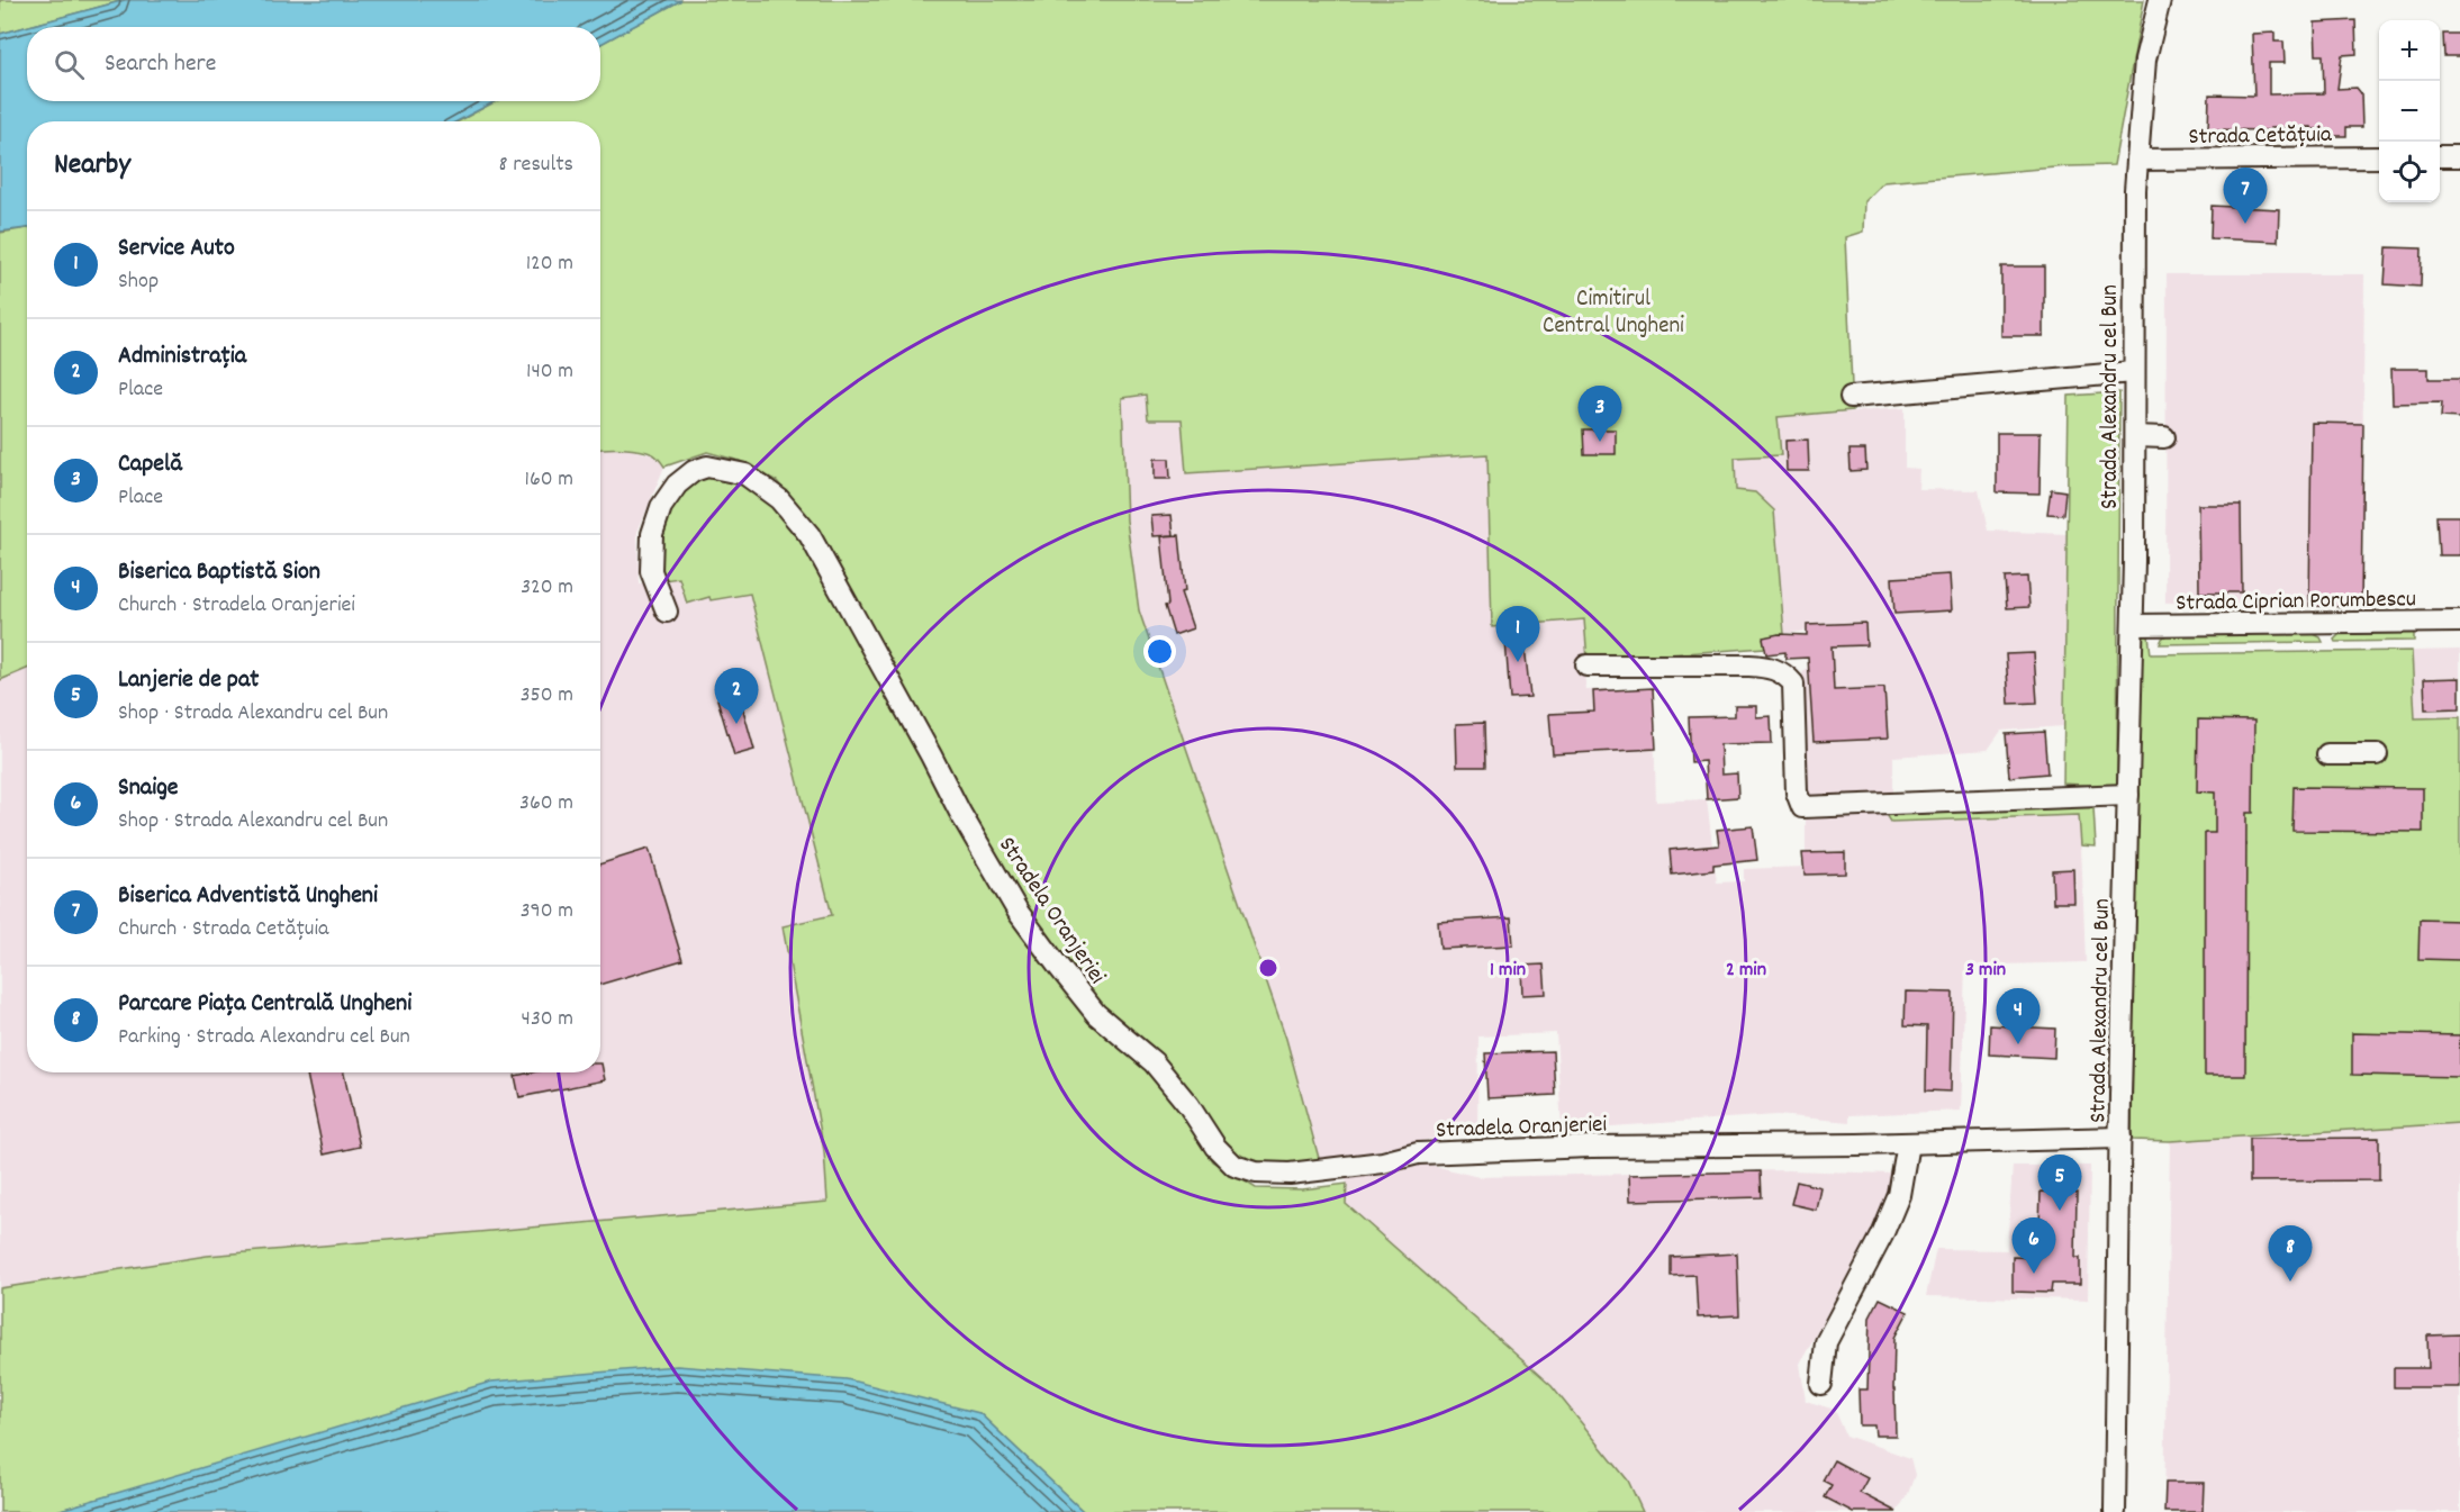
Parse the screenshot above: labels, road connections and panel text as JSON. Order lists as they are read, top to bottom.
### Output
{
  "streets": {
    "street": [
      "Strada Cetățuia",
      "Strada Alexandru cel Bun",
      "Strada Ciprian Porumbescu",
      "Stradela Oranjeriei"
    ]
  },
  "crossings": [
    ["Strada Cetățuia", "Strada Alexandru cel Bun"],
    ["Strada Alexandru cel Bun", "Strada Ciprian Porumbescu"],
    ["Strada Alexandru cel Bun", "Stradela Oranjeriei"]
  ],
  "parks": ["Cimitirul Central Ungheni"],
  "page": {
    "map_buttons": ["+", "−"],
    "search": "Search here",
    "heading": ["Nearby", "8 results"],
    "pins": [
      "7",
      "3",
      "1",
      "2",
      "4",
      "5",
      "6",
      "8"
    ],
    "list": [
      {
        "mark": "1",
        "name": "Service Auto",
        "note": "Shop",
        "value": "120 m"
      },
      {
        "mark": "2",
        "name": "Administrația",
        "note": "Place",
        "value": "140 m"
      },
      {
        "mark": "3",
        "name": "Capelă",
        "note": "Place",
        "value": "160 m"
      },
      {
        "mark": "4",
        "name": "Biserica Baptistă Sion",
        "note": "Church · Stradela Oranjeriei",
        "value": "320 m"
      },
      {
        "mark": "5",
        "name": "Lanjerie de pat",
        "note": "Shop · Strada Alexandru cel Bun",
        "value": "350 m"
      },
      {
        "mark": "6",
        "name": "Snaige",
        "note": "Shop · Strada Alexandru cel Bun",
        "value": "360 m"
      },
      {
        "mark": "7",
        "name": "Biserica Adventistă Ungheni",
        "note": "Church · Strada Cetățuia",
        "value": "390 m"
      },
      {
        "mark": "8",
        "name": "Parcare Piața Centrală Ungheni",
        "note": "Parking · Strada Alexandru cel Bun",
        "value": "430 m"
      }
    ]
  },
  "rings": ["1 min", "2 min", "3 min"]
}
